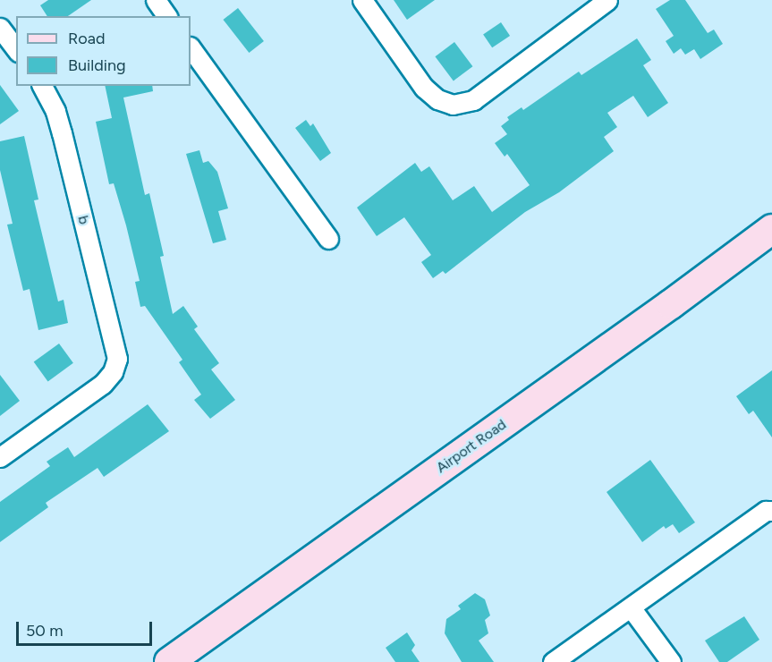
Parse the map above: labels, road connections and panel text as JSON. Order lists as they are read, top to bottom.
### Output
{
  "streets": {
    "main road": ["Airport Road"],
    "street": ["b"]
  },
  "legend": ["Road", "Building"],
  "scale_bar": "50 m"
}
